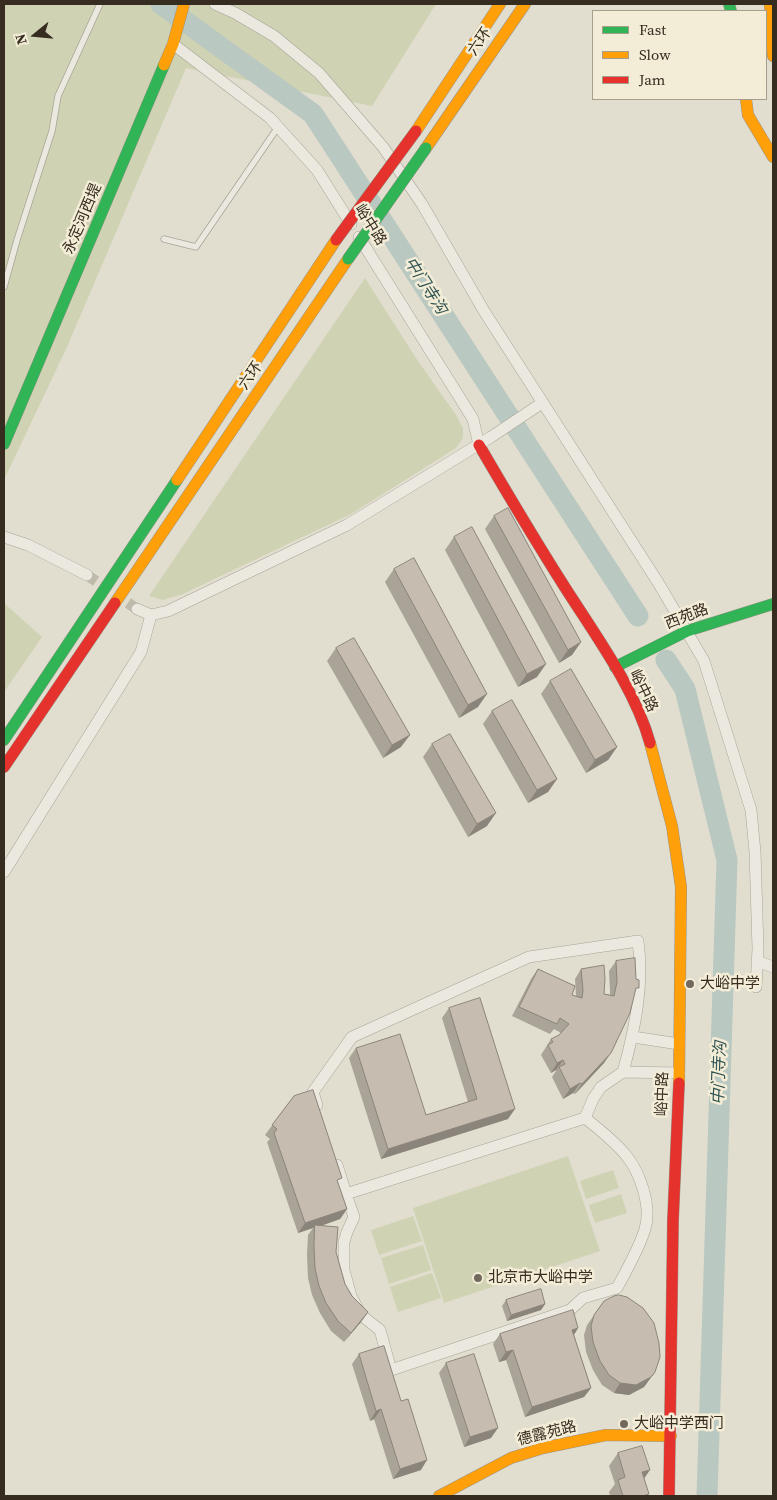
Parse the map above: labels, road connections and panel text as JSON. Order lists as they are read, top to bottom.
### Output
{
  "streets": {
    "main road": [
      "六环",
      "永定河西堤",
      "峪中路",
      "西苑路",
      "德露苑路"
    ]
  },
  "crossings": [
    ["永定河西堤", "峪中路"],
    ["峪中路", "西苑路"],
    ["峪中路", "德露苑路"]
  ],
  "water": ["中门寺沟"],
  "places": ["大峪中学", "北京市大峪中学", "大峪中学西门"],
  "legend": ["Fast", "Slow", "Jam"],
  "north": "left"
}
